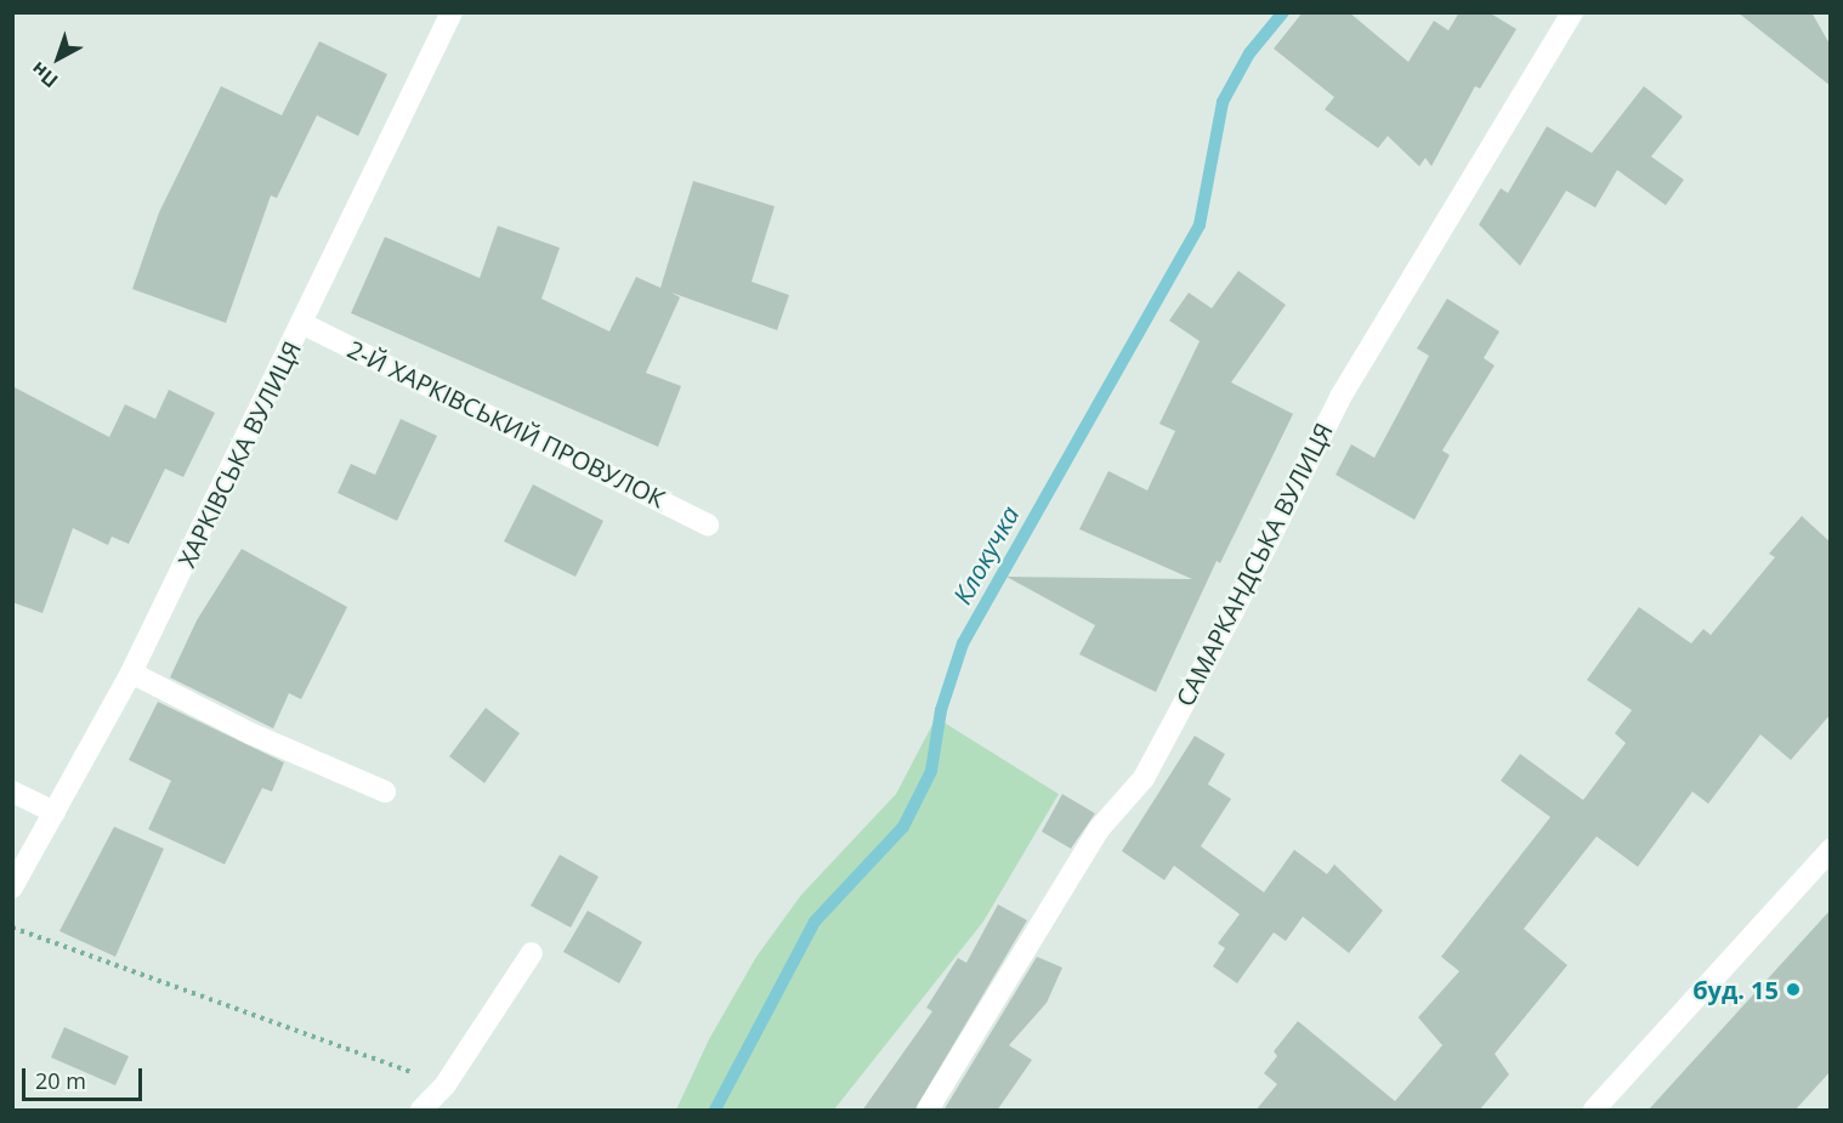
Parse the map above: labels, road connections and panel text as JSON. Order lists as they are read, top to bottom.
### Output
{
  "streets": {
    "street": ["2-Й ХАРКІВСЬКИЙ ПРОВУЛОК", "ХАРКІВСЬКА ВУЛИЦЯ", "САМАРКАНДСЬКА ВУЛИЦЯ"]
  },
  "crossings": [
    ["2-Й ХАРКІВСЬКИЙ ПРОВУЛОК", "ХАРКІВСЬКА ВУЛИЦЯ"]
  ],
  "water": ["Клокучка"],
  "places": ["буд. 15"],
  "scale_bar": "20 m",
  "north": "bottom left"
}
